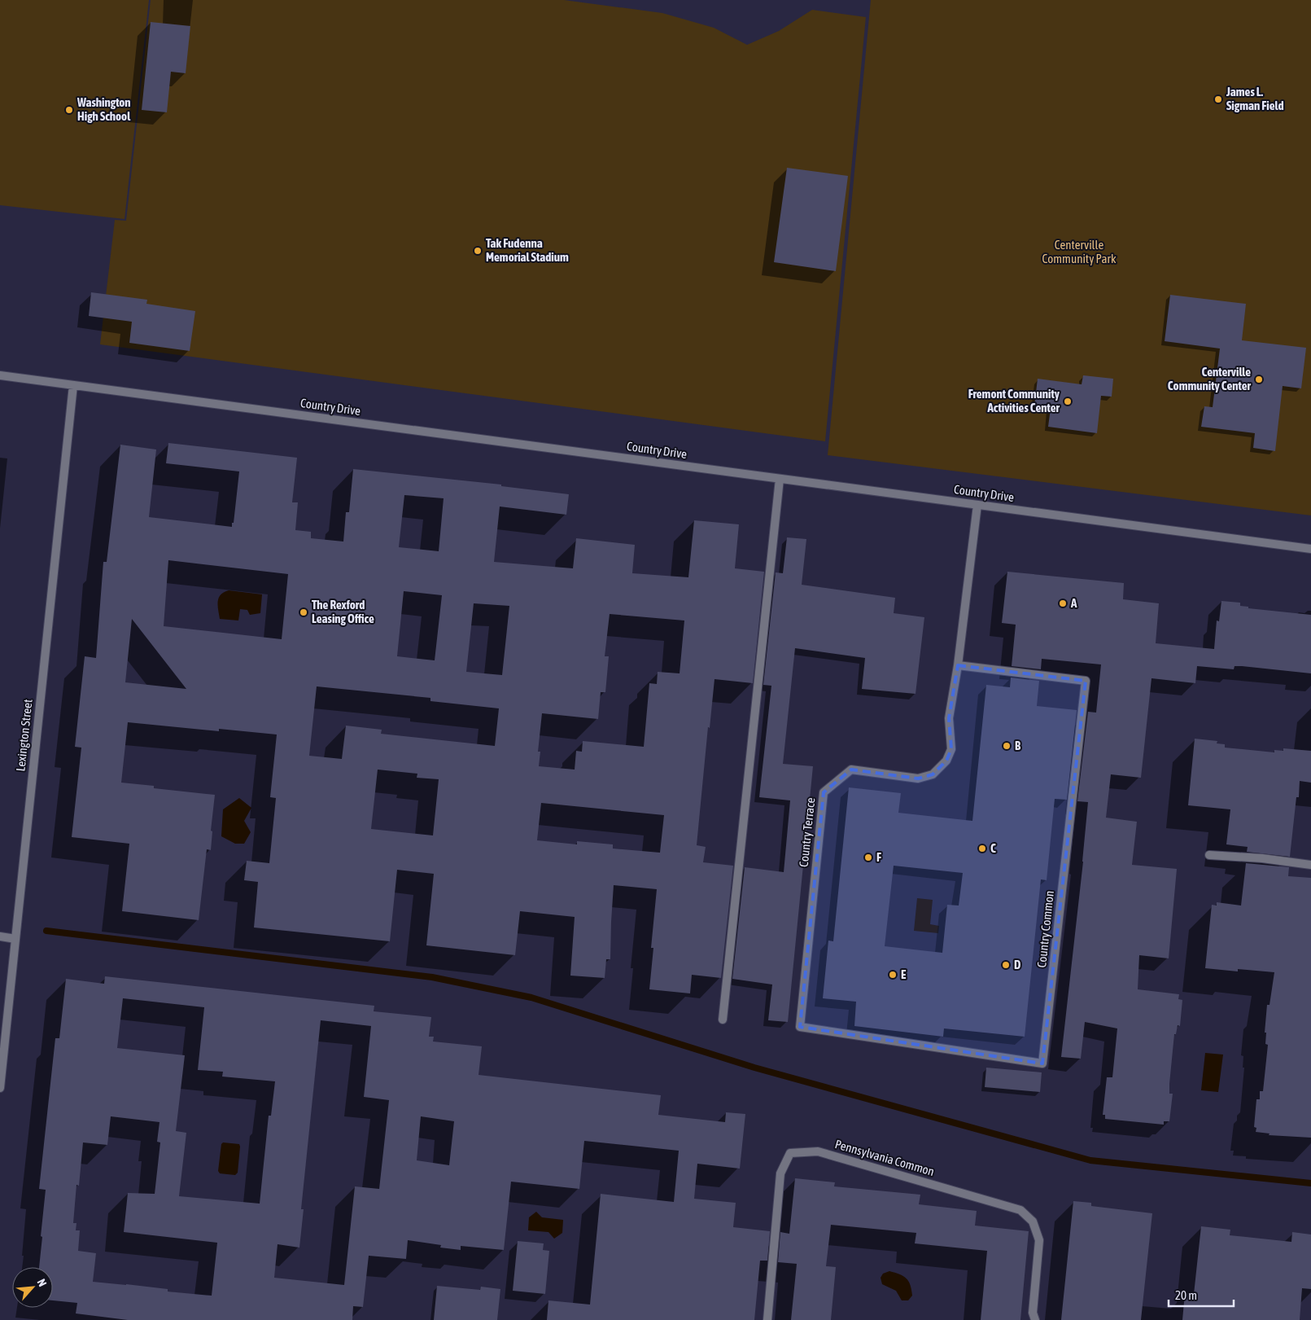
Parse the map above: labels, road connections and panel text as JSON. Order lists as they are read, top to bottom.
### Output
{
  "streets": {
    "street": [
      "Country Drive",
      "Lexington Street",
      "Country Terrace",
      "Country Common",
      "Pennsylvania Common"
    ]
  },
  "crossings": [
    ["Country Drive", "Lexington Street"],
    ["Country Drive", "Country Terrace"],
    ["Country Terrace", "Country Common"]
  ],
  "parks": ["Centerville Community Park"],
  "places": [
    "James L. Sigman Field",
    "Washington High School",
    "Tak Fudenna Memorial Stadium",
    "Centerville Community Center",
    "Fremont Community Activities Center",
    "A",
    "The Rexford Leasing Office",
    "B",
    "C",
    "F",
    "D",
    "E"
  ],
  "scale_bar": "20 m",
  "north": "top right"
}
